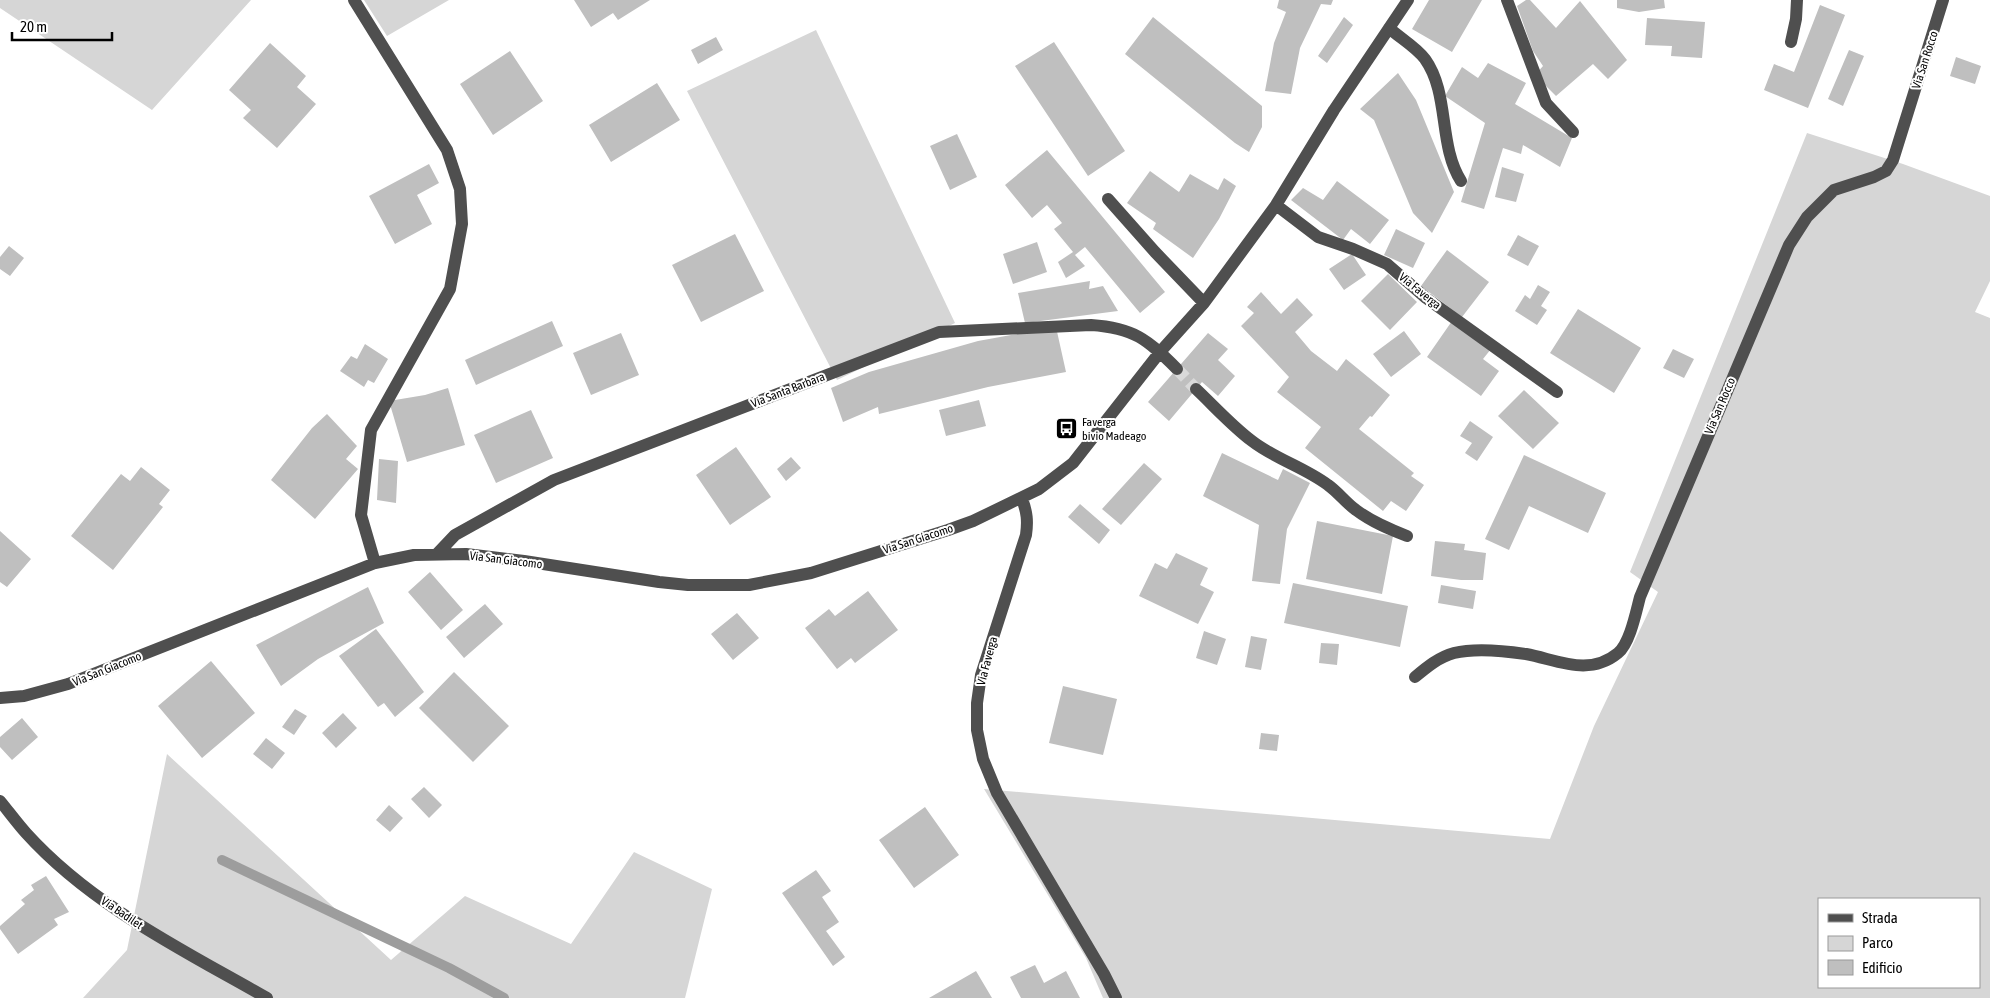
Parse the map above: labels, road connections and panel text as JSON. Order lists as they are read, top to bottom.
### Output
{
  "streets": {
    "street": [
      "Via San Rocco",
      "Via Faverga",
      "Via Santa Barbara",
      "Via San Giacomo",
      "Via Badilet"
    ]
  },
  "crossings": [
    ["Via Faverga", "Via San Giacomo"],
    ["Via Santa Barbara", "Via San Giacomo"]
  ],
  "places": {
    "bus stop": ["Faverga bivio Madeago"]
  },
  "legend": ["Strada", "Parco", "Edificio"],
  "scale_bar": "20 m"
}
